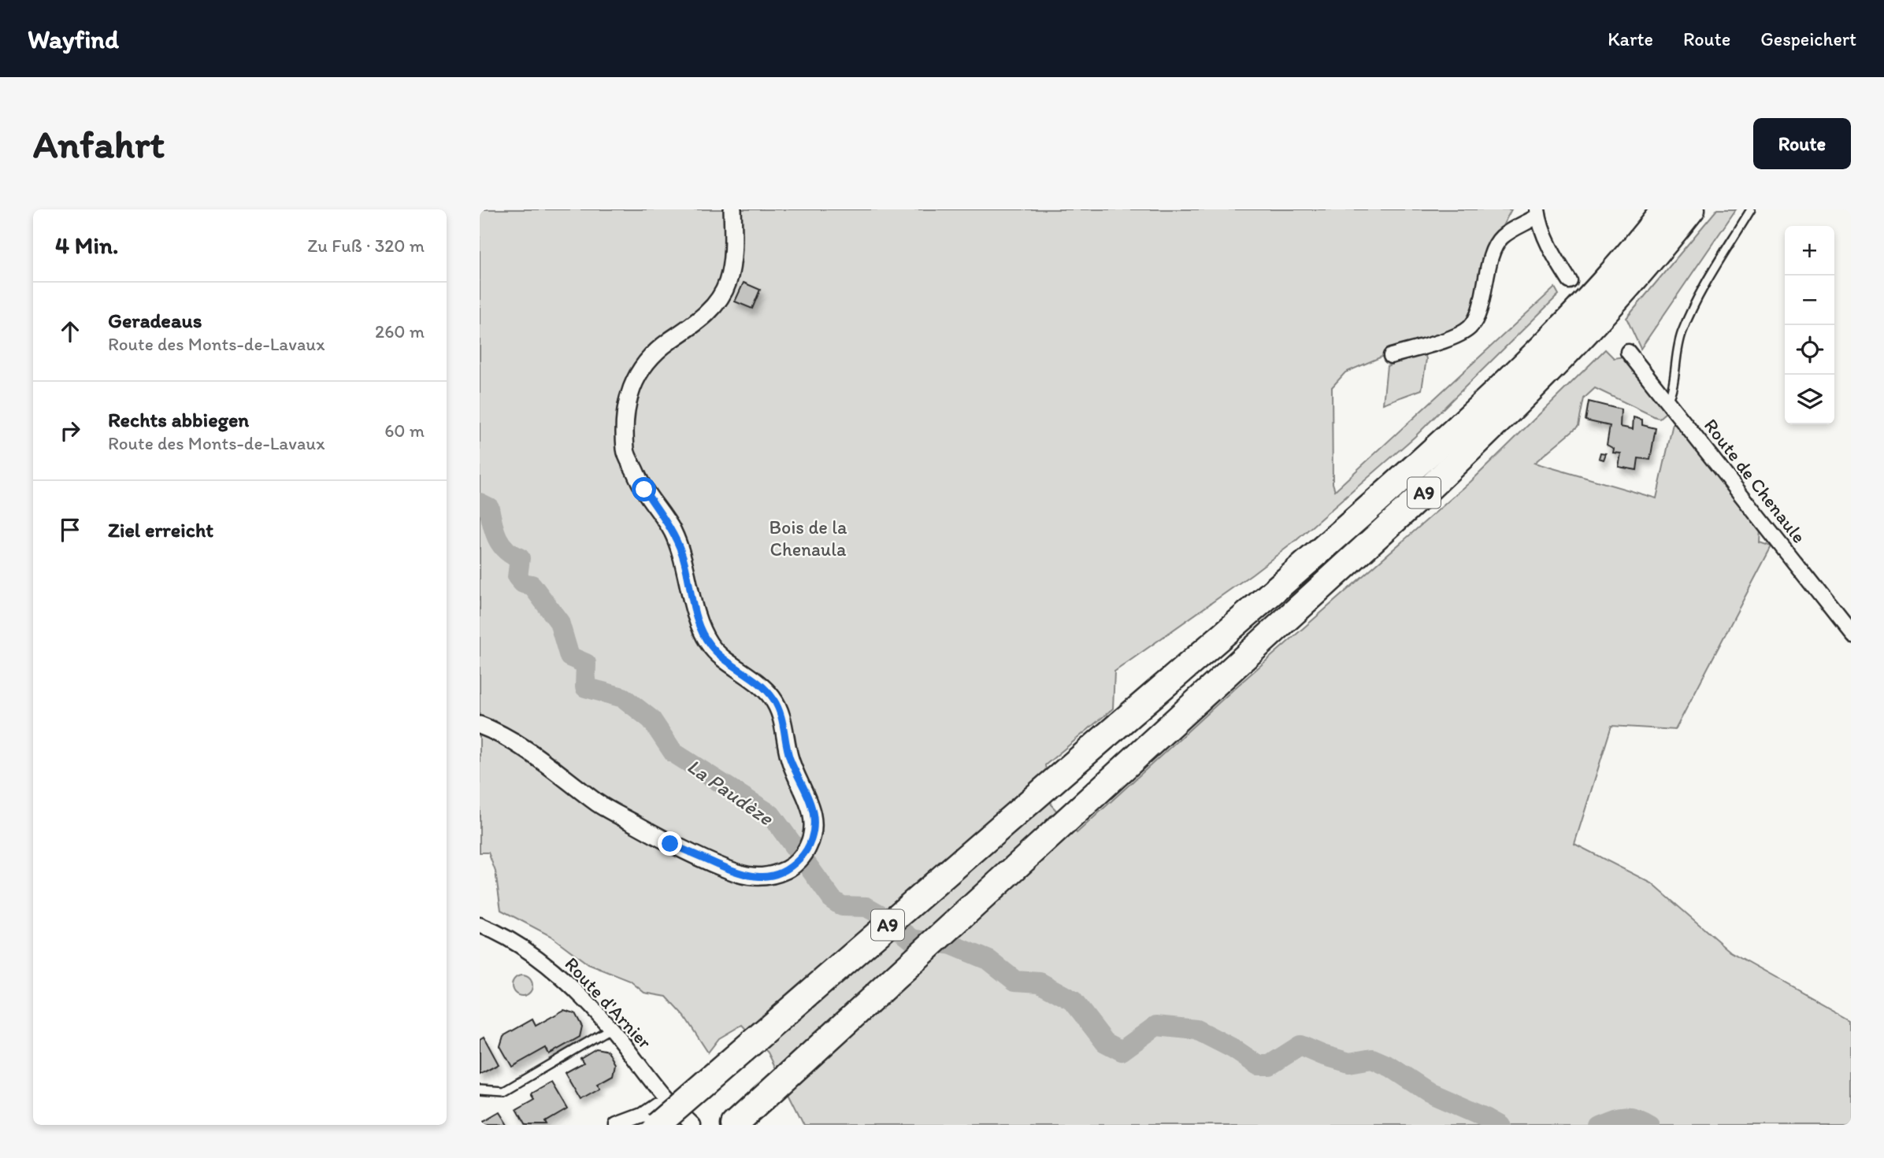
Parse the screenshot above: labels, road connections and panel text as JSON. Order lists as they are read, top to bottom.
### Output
{
  "streets": {
    "highway": ["A9"],
    "street": ["Route de Chenaule", "Route d'Arnier"]
  },
  "water": ["La Paudèze"],
  "parks": ["Bois de la Chenaula"],
  "page": {
    "header": "Wayfind",
    "nav": ["Karte", "Route", "Gespeichert"],
    "buttons": "Route",
    "title": "Anfahrt",
    "heading": ["4 Min.", "Zu Fuß · 320 m"],
    "map_buttons": ["+", "−"],
    "list": [
      ["Geradeaus", "Route des Monts-de-Lavaux", "260 m"],
      ["Rechts abbiegen", "Route des Monts-de-Lavaux", "60 m"],
      "Ziel erreicht"
    ]
  }
}
